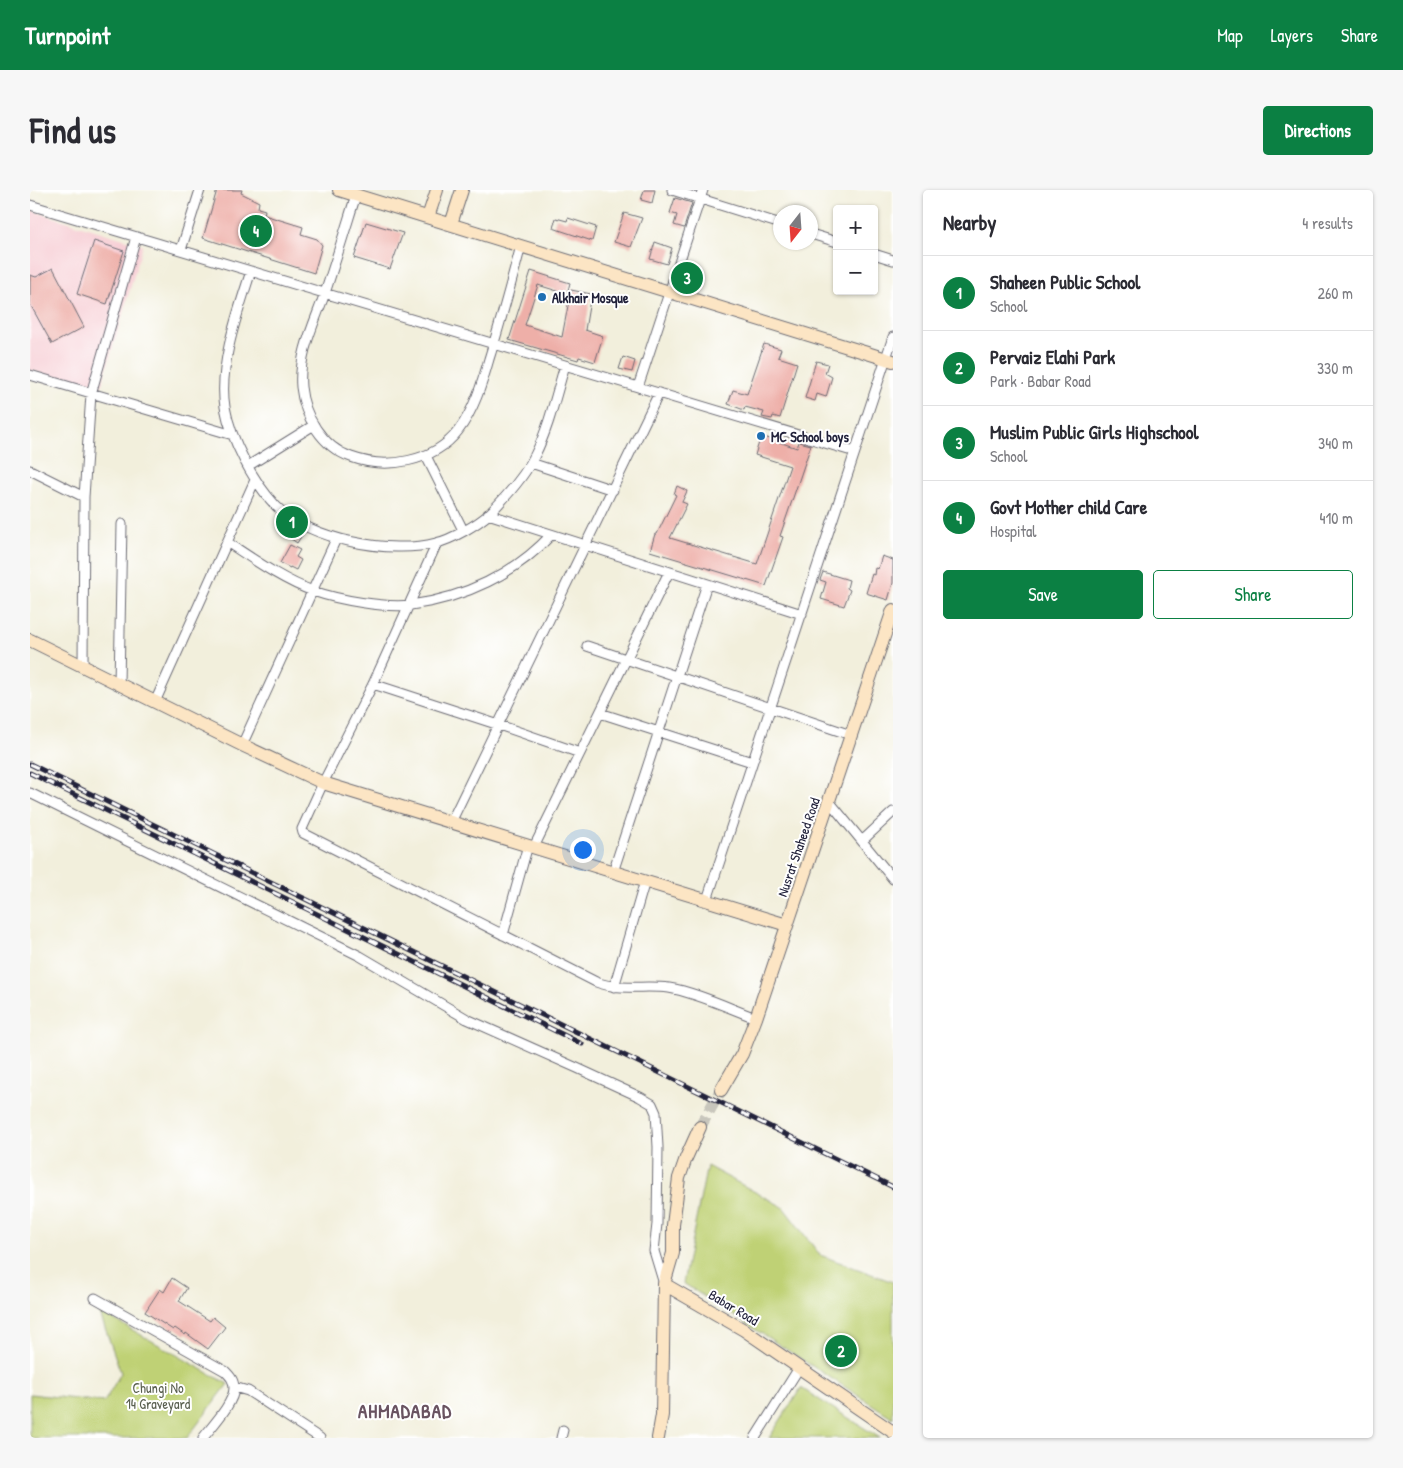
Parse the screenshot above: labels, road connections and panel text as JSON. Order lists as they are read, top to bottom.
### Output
{
  "streets": {
    "street": ["Nusrat Shaheed Road", "Babar Road"]
  },
  "districts": ["AHMADABAD"],
  "parks": ["Chungi No 14 Graveyard"],
  "places": ["Alkhair Mosque", "MC School boys"],
  "north": "bottom",
  "page": {
    "header": "Turnpoint",
    "nav": ["Map", "Layers", "Share"],
    "buttons": [
      "Directions",
      ["Save", "Share"]
    ],
    "title": "Find us",
    "heading": ["Nearby", "4 results"],
    "map_buttons": ["+", "−"],
    "pins": [
      "4",
      "3",
      "1",
      "2"
    ],
    "list": [
      {
        "mark": "1",
        "name": "Shaheen Public School",
        "note": "School",
        "value": "260 m"
      },
      {
        "mark": "2",
        "name": "Pervaiz Elahi Park",
        "note": "Park · Babar Road",
        "value": "330 m"
      },
      {
        "mark": "3",
        "name": "Muslim Public Girls Highschool",
        "note": "School",
        "value": "340 m"
      },
      {
        "mark": "4",
        "name": "Govt Mother child Care",
        "note": "Hospital",
        "value": "410 m"
      }
    ]
  }
}
